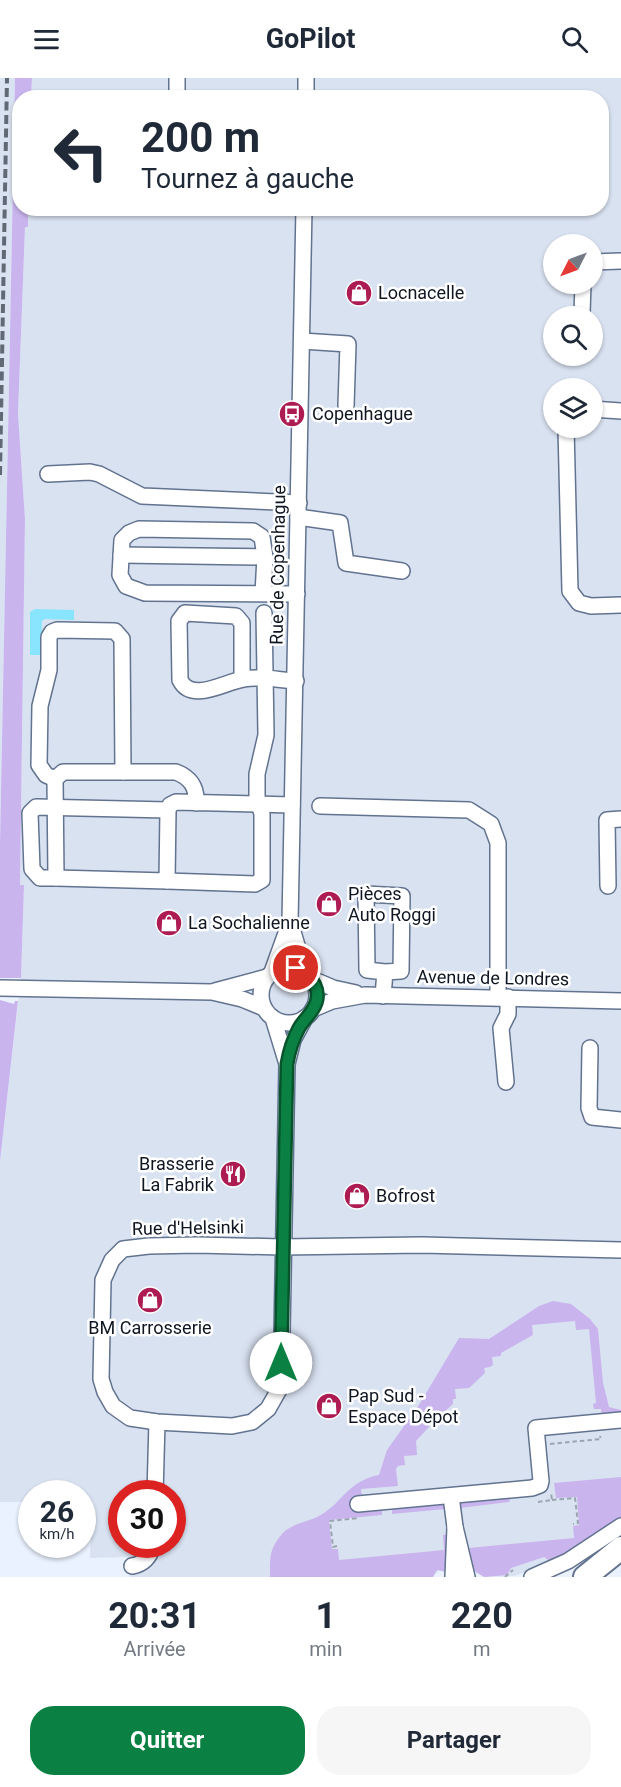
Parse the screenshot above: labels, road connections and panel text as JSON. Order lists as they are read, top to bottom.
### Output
{
  "streets": {
    "street": ["Rue de Copenhague", "Avenue de Londres", "Rue d'Helsinki"]
  },
  "crossings": [
    ["Rue de Copenhague", "Avenue de Londres"],
    ["Rue de Copenhague", "Rue d'Helsinki"],
    ["Avenue de Londres", "Rue d'Helsinki"]
  ],
  "places": {
    "shop": [
      "Locnacelle",
      "Pièces Auto Roggi",
      "La Sochalienne",
      "Bofrost",
      "BM Carrosserie",
      "Pap Sud - Espace Dépot"
    ],
    "bus stop": ["Copenhague"],
    "restaurant": ["Brasserie La Fabrik"]
  },
  "north": "bottom left",
  "page": {
    "header": "GoPilot",
    "turn": ["200 m", "Tournez à gauche"],
    "speed": "26 km/h",
    "limit": "30",
    "eta": [
      "20:31",
      "Arrivée",
      "1",
      "min",
      "220",
      "m"
    ],
    "buttons": ["Quitter", "Partager"]
  }
}
